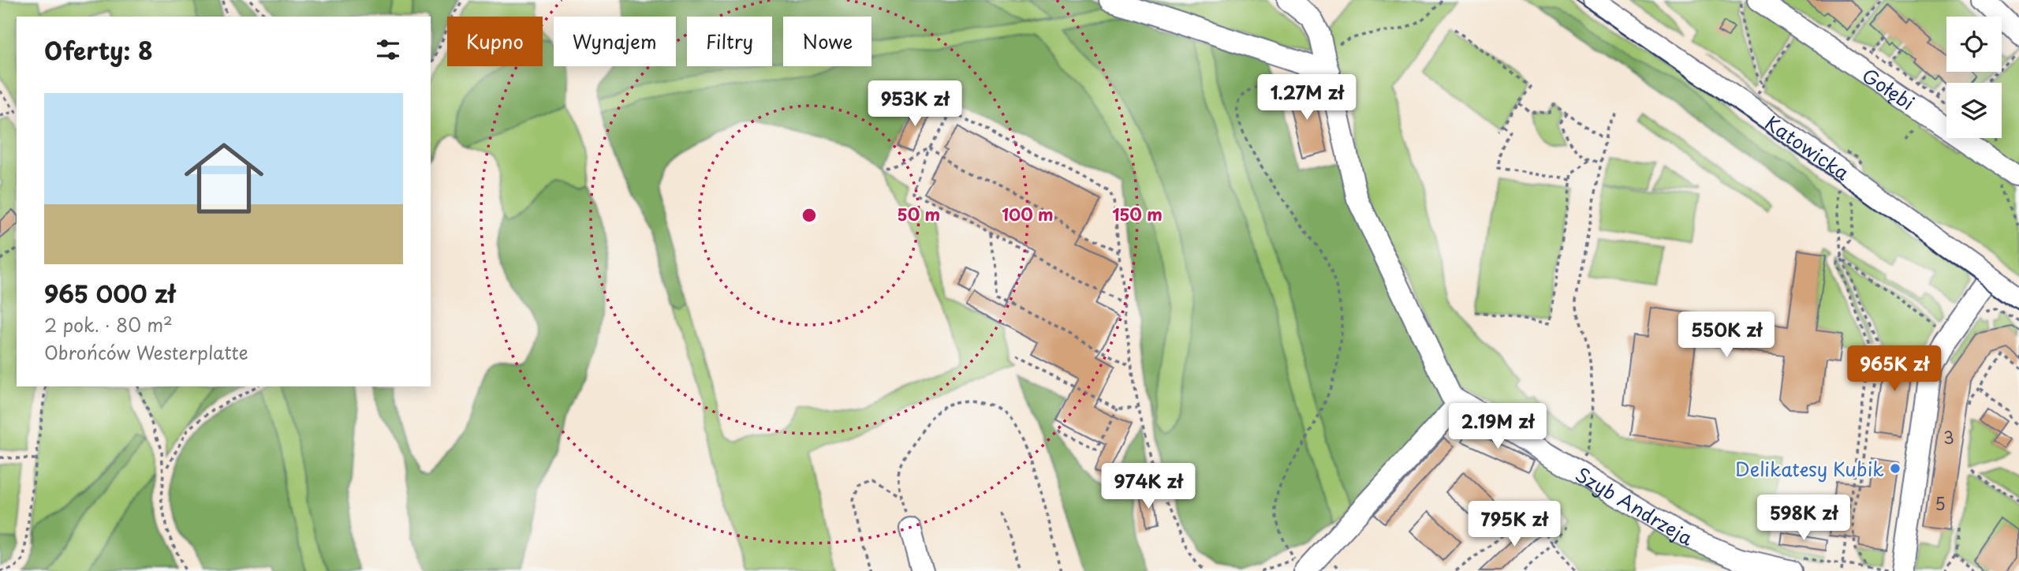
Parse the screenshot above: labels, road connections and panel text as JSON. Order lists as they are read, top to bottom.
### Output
{
  "streets": {
    "street": ["Gołębi", "Katowicka", "Szyb Andrzeja"]
  },
  "places": ["Delikatesy Kubik"],
  "house_numbers": ["3", "5"],
  "page": {
    "chip": [
      "Kupno",
      "Wynajem",
      "Filtry",
      "Nowe"
    ],
    "heading": "Oferty: 8",
    "price": [
      "1.27M zł",
      "953K zł",
      "550K zł",
      "965K zł",
      "2.19M zł",
      "974K zł",
      "598K zł",
      "795K zł"
    ],
    "list": [
      {
        "name": "965 000 zł",
        "note": "2 pok. · 80 m² · Obrońców Westerplatte"
      }
    ]
  },
  "rings": ["50 m", "100 m", "150 m"]
}
